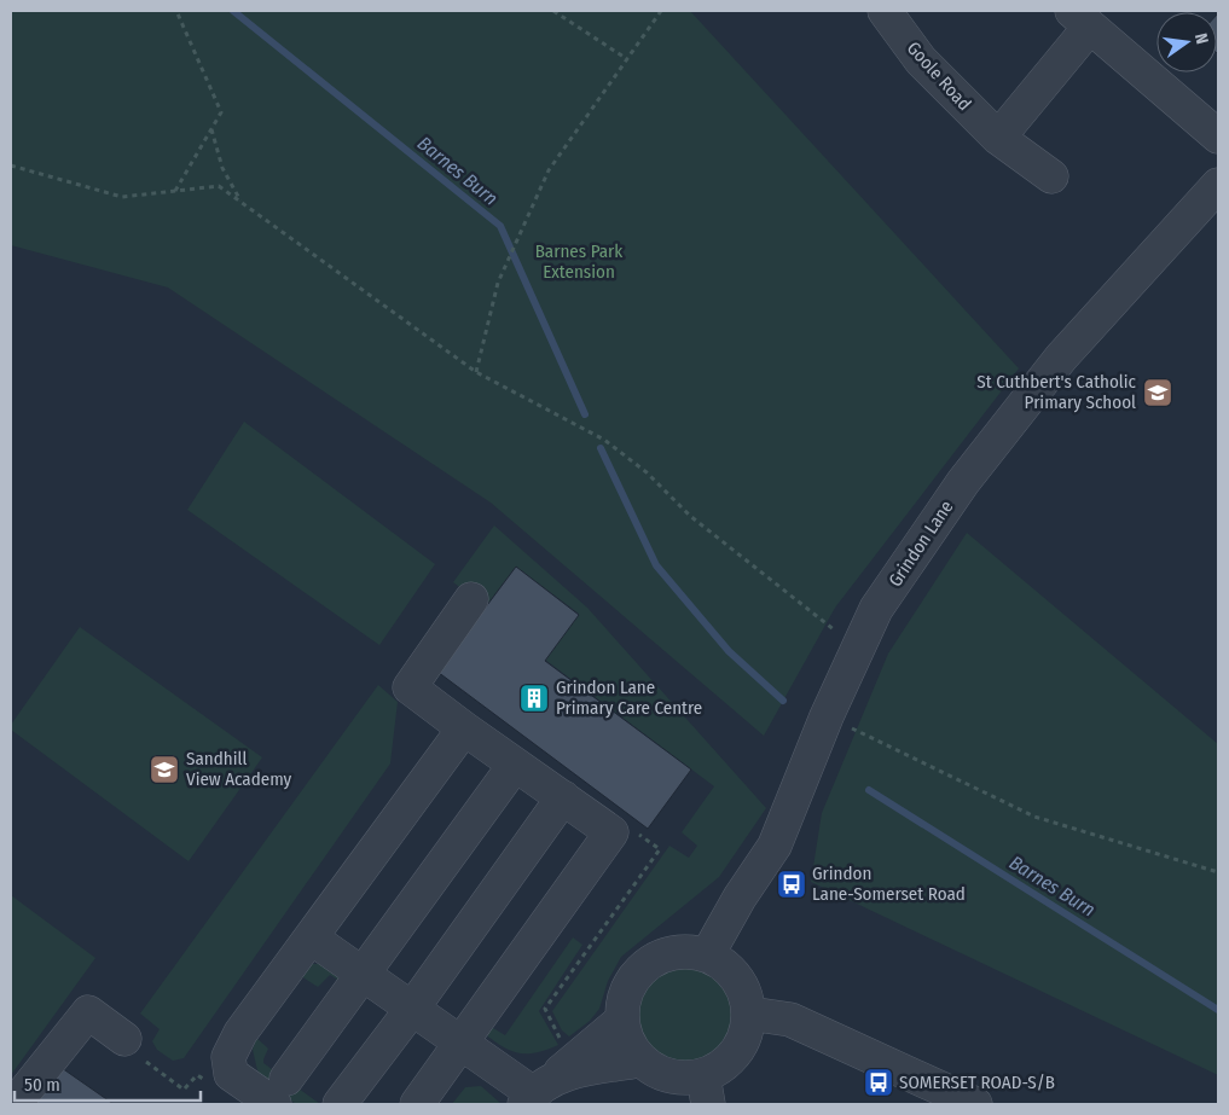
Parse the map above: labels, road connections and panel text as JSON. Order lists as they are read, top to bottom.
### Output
{
  "streets": {
    "street": ["Goole Road", "Grindon Lane"]
  },
  "water": ["Barnes Burn"],
  "parks": ["Barnes Park Extension"],
  "places": {
    "school or university": ["St Cuthbert's Catholic Primary School", "Sandhill View Academy"],
    "building": ["Grindon Lane Primary Care Centre"],
    "bus stop": ["Grindon Lane-Somerset Road", "SOMERSET ROAD-S/B"]
  },
  "scale_bar": "50 m",
  "north": "right"
}
